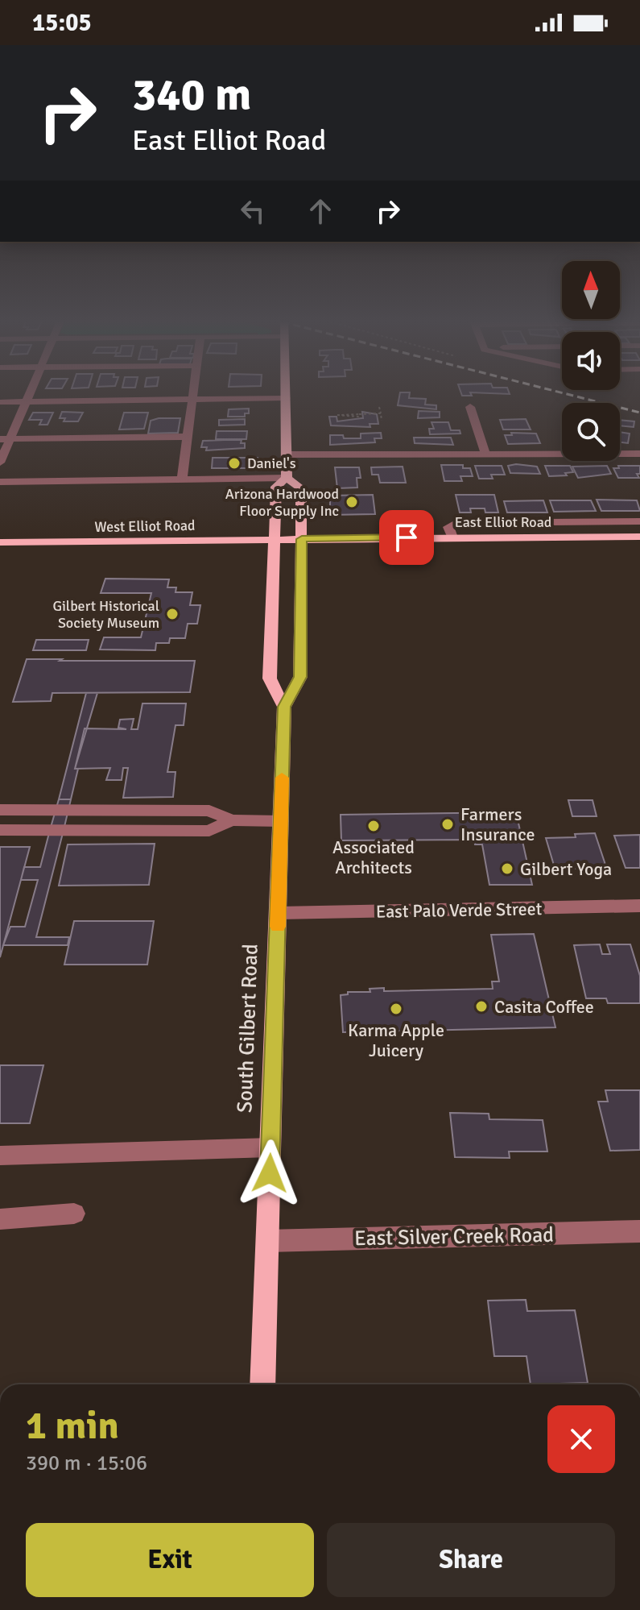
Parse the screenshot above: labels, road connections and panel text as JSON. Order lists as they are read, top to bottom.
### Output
{
  "streets": {
    "main road": ["East Elliot Road", "West Elliot Road", "South Gilbert Road"],
    "street": ["East Palo Verde Street", "East Silver Creek Road"]
  },
  "crossings": [
    ["East Elliot Road", "West Elliot Road"],
    ["East Elliot Road", "South Gilbert Road"],
    ["West Elliot Road", "South Gilbert Road"],
    ["East Palo Verde Street", "South Gilbert Road"],
    ["South Gilbert Road", "East Silver Creek Road"]
  ],
  "places": [
    "Daniel's",
    "Arizona Hardwood Floor Supply Inc",
    "Gilbert Historical Society Museum",
    "Farmers Insurance",
    "Associated Architects",
    "Gilbert Yoga",
    "Casita Coffee",
    "Karma Apple Juicery"
  ],
  "north": "top",
  "page": {
    "status": "15:05",
    "turn": ["340 m", "East Elliot Road"],
    "heading": ["1 min", "390 m · 15:06"],
    "buttons": ["Exit", "Share"]
  }
}
